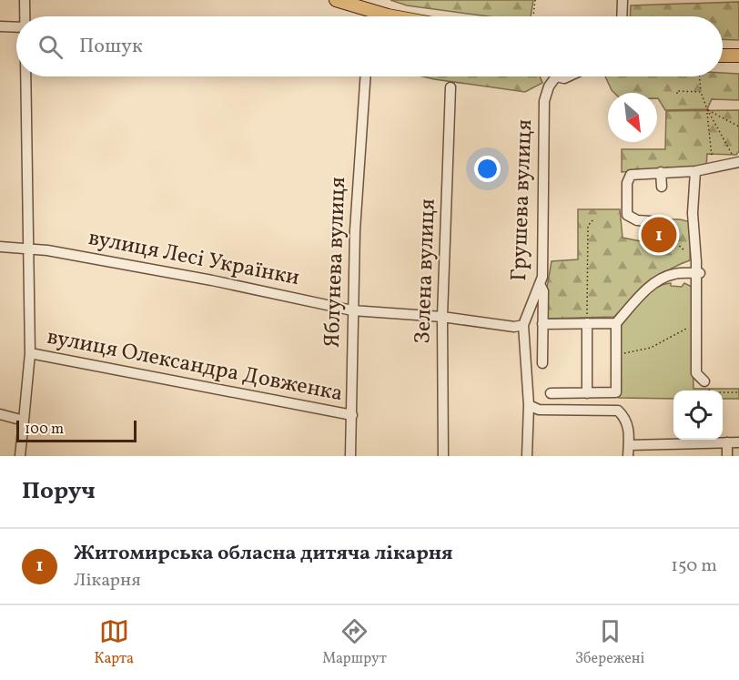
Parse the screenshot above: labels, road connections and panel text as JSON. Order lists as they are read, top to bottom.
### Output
{
  "streets": {
    "street": [
      "Грушева вулиця",
      "вулиця Лесі Українки",
      "Яблунева вулиця",
      "Зелена вулиця",
      "вулиця Олександра Довженка"
    ]
  },
  "crossings": [
    ["Грушева вулиця", "вулиця Лесі Українки"],
    ["вулиця Лесі Українки", "Яблунева вулиця"],
    ["вулиця Лесі Українки", "Зелена вулиця"],
    ["Яблунева вулиця", "вулиця Олександра Довженка"]
  ],
  "scale_bar": "100 m",
  "north": "bottom right",
  "page": {
    "search": "Пошук",
    "pins": "1",
    "scale": "100 m",
    "heading": "Поруч",
    "list": [
      {
        "mark": "1",
        "name": "Житомирська обласна дитяча лікарня",
        "note": "Лікарня",
        "value": "150 m"
      }
    ],
    "nav": ["Карта", "Маршрут", "Збережені"]
  }
}
